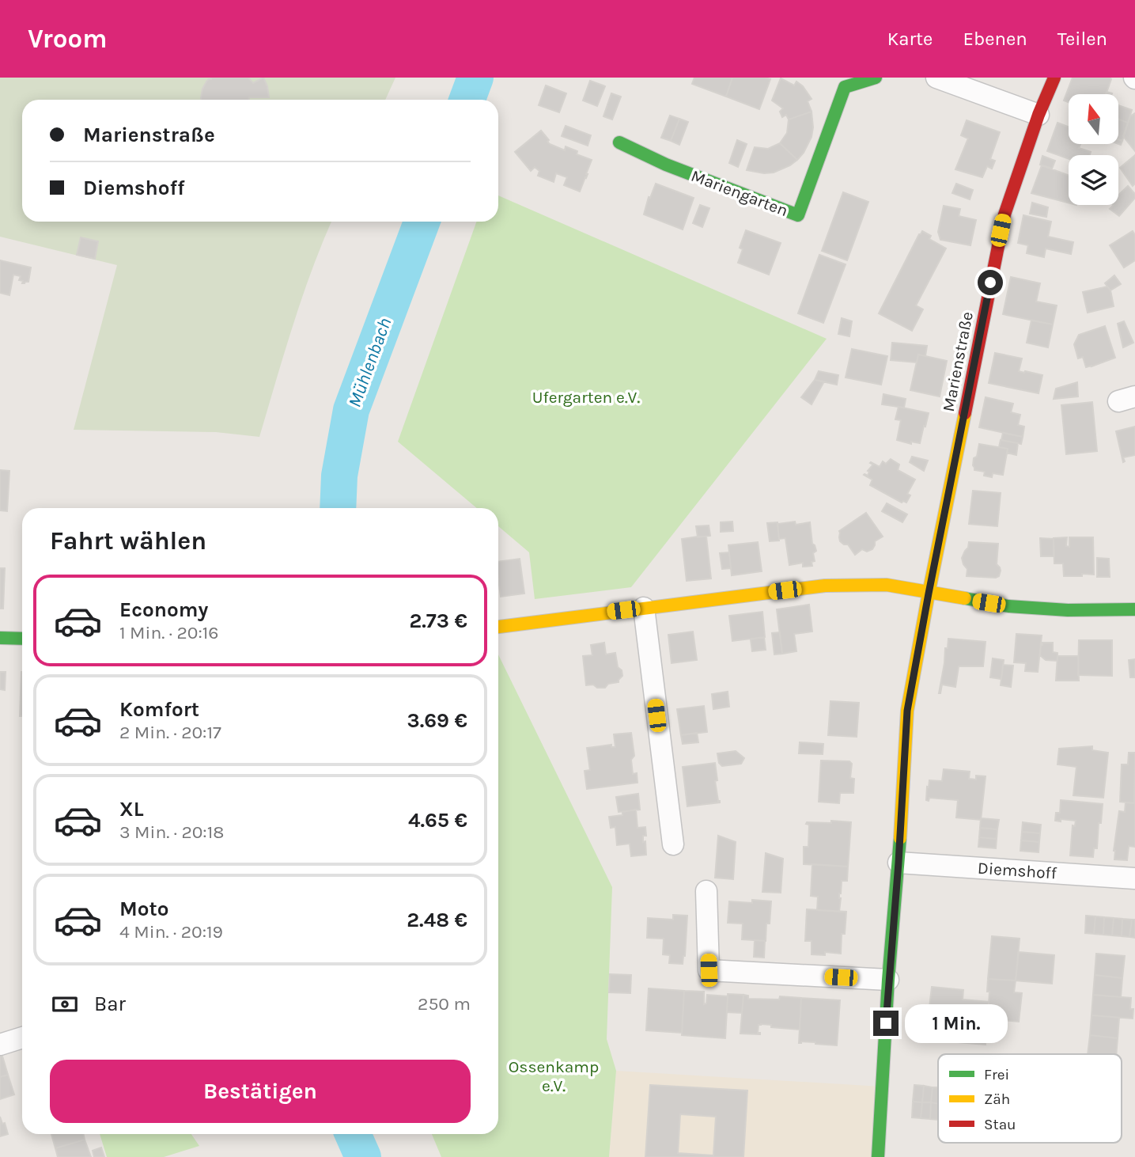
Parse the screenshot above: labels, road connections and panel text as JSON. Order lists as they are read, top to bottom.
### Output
{
  "streets": {
    "street": ["Mariengarten", "Marienstraße", "Diemshoff"]
  },
  "water": ["Mühlenbach"],
  "parks": ["Ufergarten e.V.", "Ossenkamp e.V."],
  "legend": ["Frei", "Zäh", "Stau"],
  "north": "top",
  "page": {
    "header": "Vroom",
    "nav": ["Karte", "Ebenen", "Teilen"],
    "banner": ["Marienstraße", "Diemshoff"],
    "heading": "Fahrt wählen",
    "list": [
      {
        "name": "Economy",
        "note": "1 Min. · 20:16",
        "value": "2.73 €"
      },
      {
        "name": "Komfort",
        "note": "2 Min. · 20:17",
        "value": "3.69 €"
      },
      {
        "name": "XL",
        "note": "3 Min. · 20:18",
        "value": "4.65 €"
      },
      {
        "name": "Moto",
        "note": "4 Min. · 20:19",
        "value": "2.48 €"
      }
    ],
    "pay": ["Bar", "250 m"],
    "bubble": "1 Min.",
    "buttons": "Bestätigen"
  }
}
